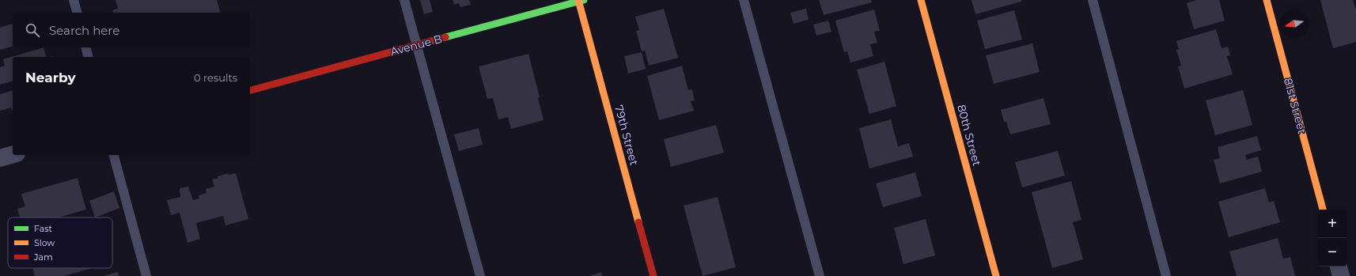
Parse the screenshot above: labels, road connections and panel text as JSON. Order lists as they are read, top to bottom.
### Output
{
  "streets": {
    "street": [
      "Avenue B",
      "81st Street",
      "79th Street",
      "80th Street"
    ]
  },
  "crossings": [
    ["Avenue B", "79th Street"]
  ],
  "legend": ["Fast", "Slow", "Jam"],
  "north": "left",
  "page": {
    "search": "Search here",
    "heading": ["Nearby", "0 results"],
    "map_buttons": ["+", "−"]
  }
}
